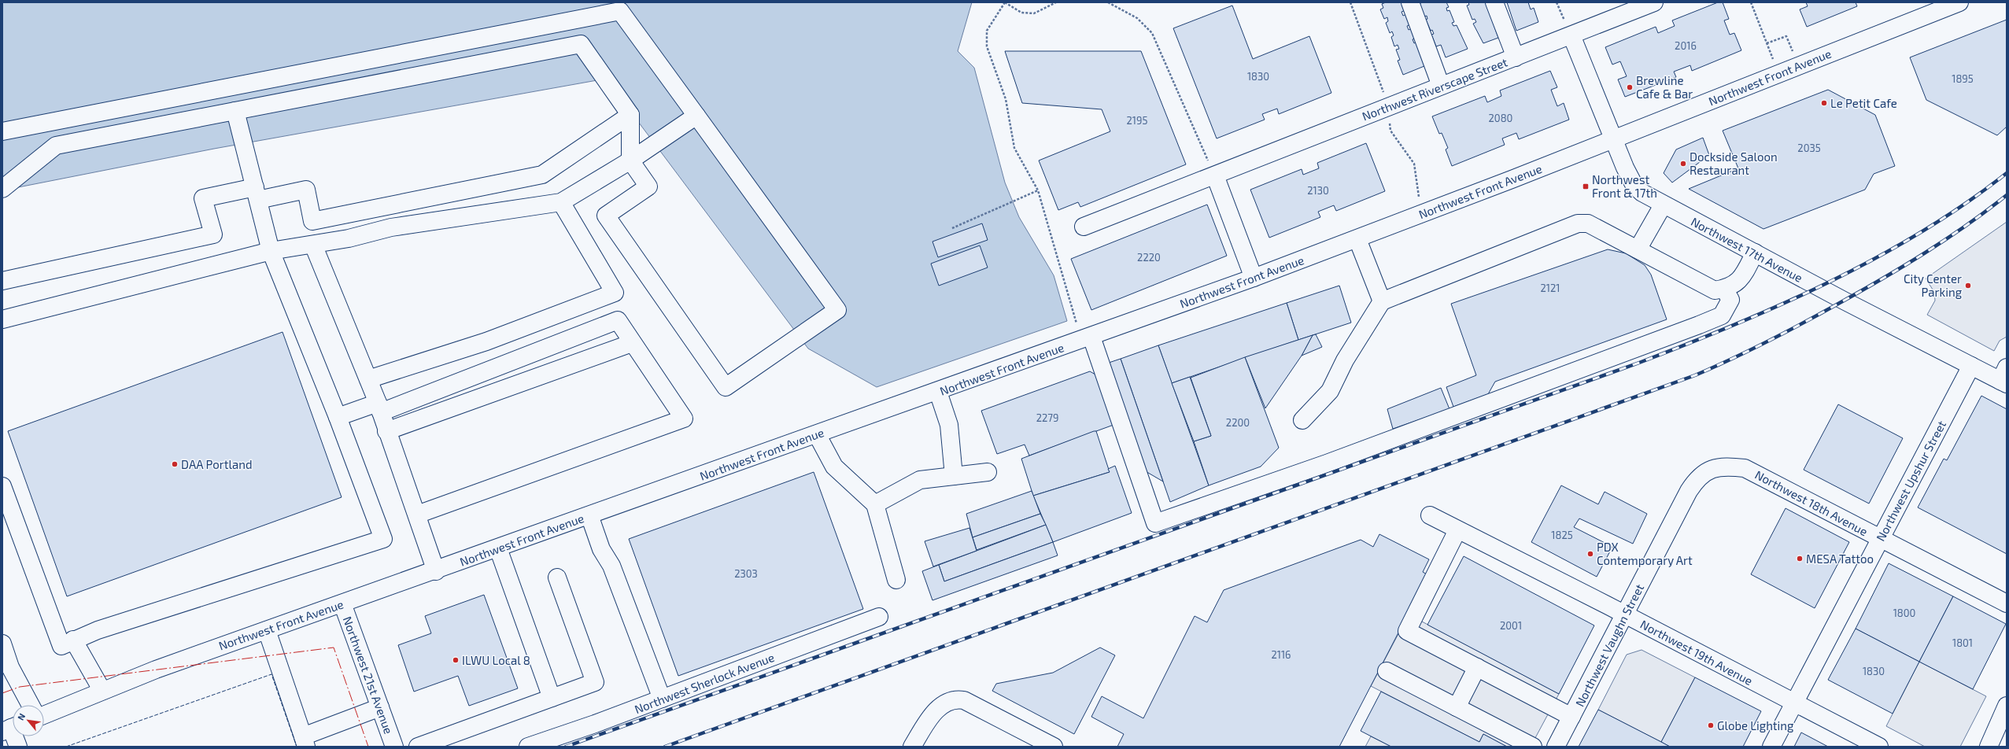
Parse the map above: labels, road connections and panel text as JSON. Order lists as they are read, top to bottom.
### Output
{
  "streets": {
    "street": [
      "Northwest Front Avenue",
      "Northwest Riverscape Street",
      "Northwest 17th Avenue",
      "Northwest Upshur Street",
      "Northwest 18th Avenue",
      "Northwest Vaughn Street",
      "Northwest 19th Avenue",
      "Northwest 21st Avenue",
      "Northwest Sherlock Avenue"
    ]
  },
  "crossings": [
    ["Northwest Front Avenue", "Northwest 17th Avenue"],
    ["Northwest Front Avenue", "Northwest 21st Avenue"],
    ["Northwest Riverscape Street", "Northwest 17th Avenue"],
    ["Northwest 17th Avenue", "Northwest Upshur Street"],
    ["Northwest Upshur Street", "Northwest 18th Avenue"],
    ["Northwest Upshur Street", "Northwest 19th Avenue"],
    ["Northwest 18th Avenue", "Northwest Vaughn Street"],
    ["Northwest Vaughn Street", "Northwest 19th Avenue"]
  ],
  "places": {
    "other": [
      "Brewline Cafe & Bar",
      "Le Petit Cafe",
      "Dockside Saloon Restaurant",
      "City Center Parking",
      "DAA Portland",
      "PDX Contemporary Art",
      "MESA Tattoo",
      "ILWU Local 8",
      "Globe Lighting"
    ],
    "transit": ["Northwest Front & 17th"]
  },
  "house_numbers": [
    "2016",
    "1830",
    "1895",
    "2080",
    "2195",
    "2035",
    "2130",
    "2220",
    "2121",
    "2279",
    "2200",
    "1825",
    "2303",
    "1800",
    "2001",
    "1801",
    "2116",
    "1830"
  ],
  "north": "top left"
}
